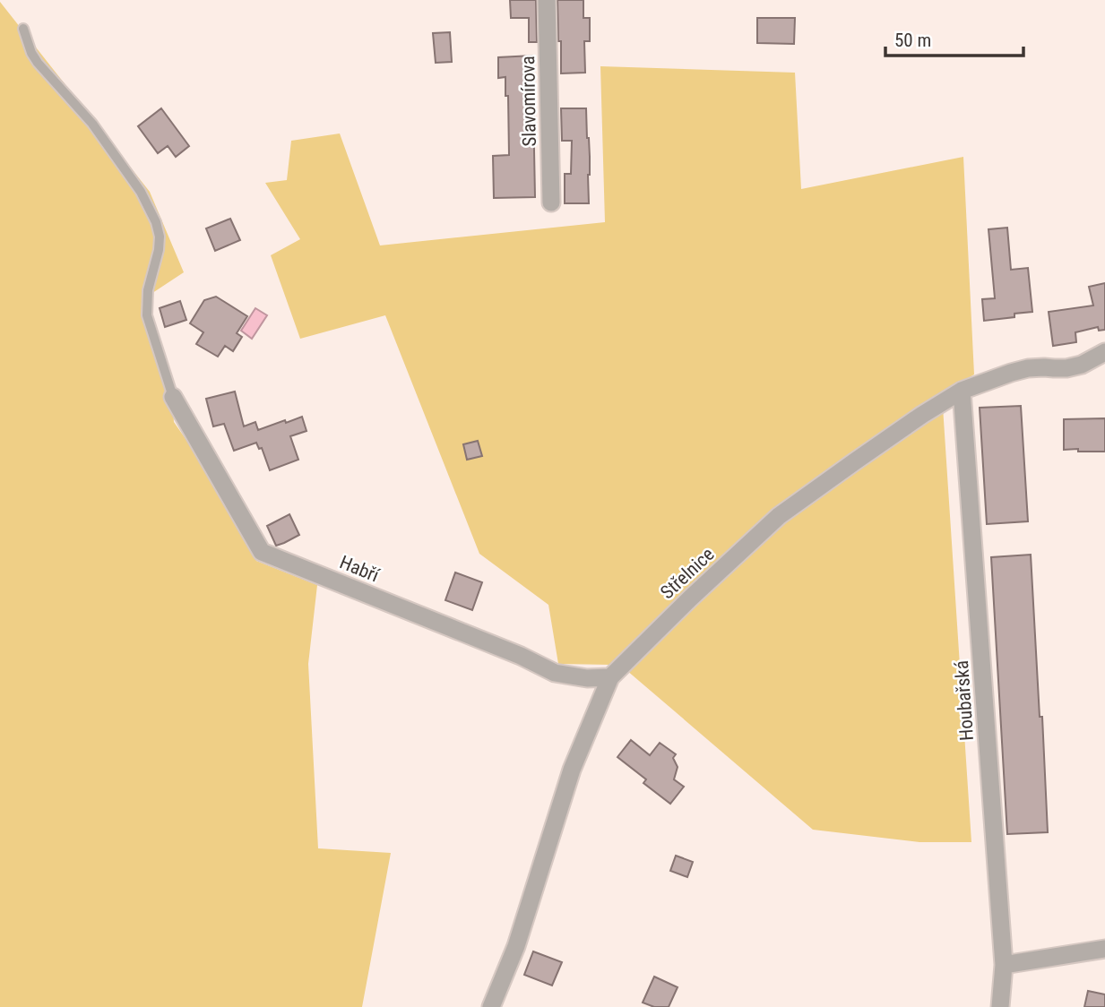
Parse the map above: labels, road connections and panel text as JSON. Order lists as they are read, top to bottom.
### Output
{
  "streets": {
    "street": [
      "Slavomírova",
      "Habří",
      "Střelnice",
      "Houbařská"
    ]
  },
  "crossings": [
    ["Habří", "Střelnice"],
    ["Střelnice", "Houbařská"]
  ],
  "scale_bar": "50 m"
}
